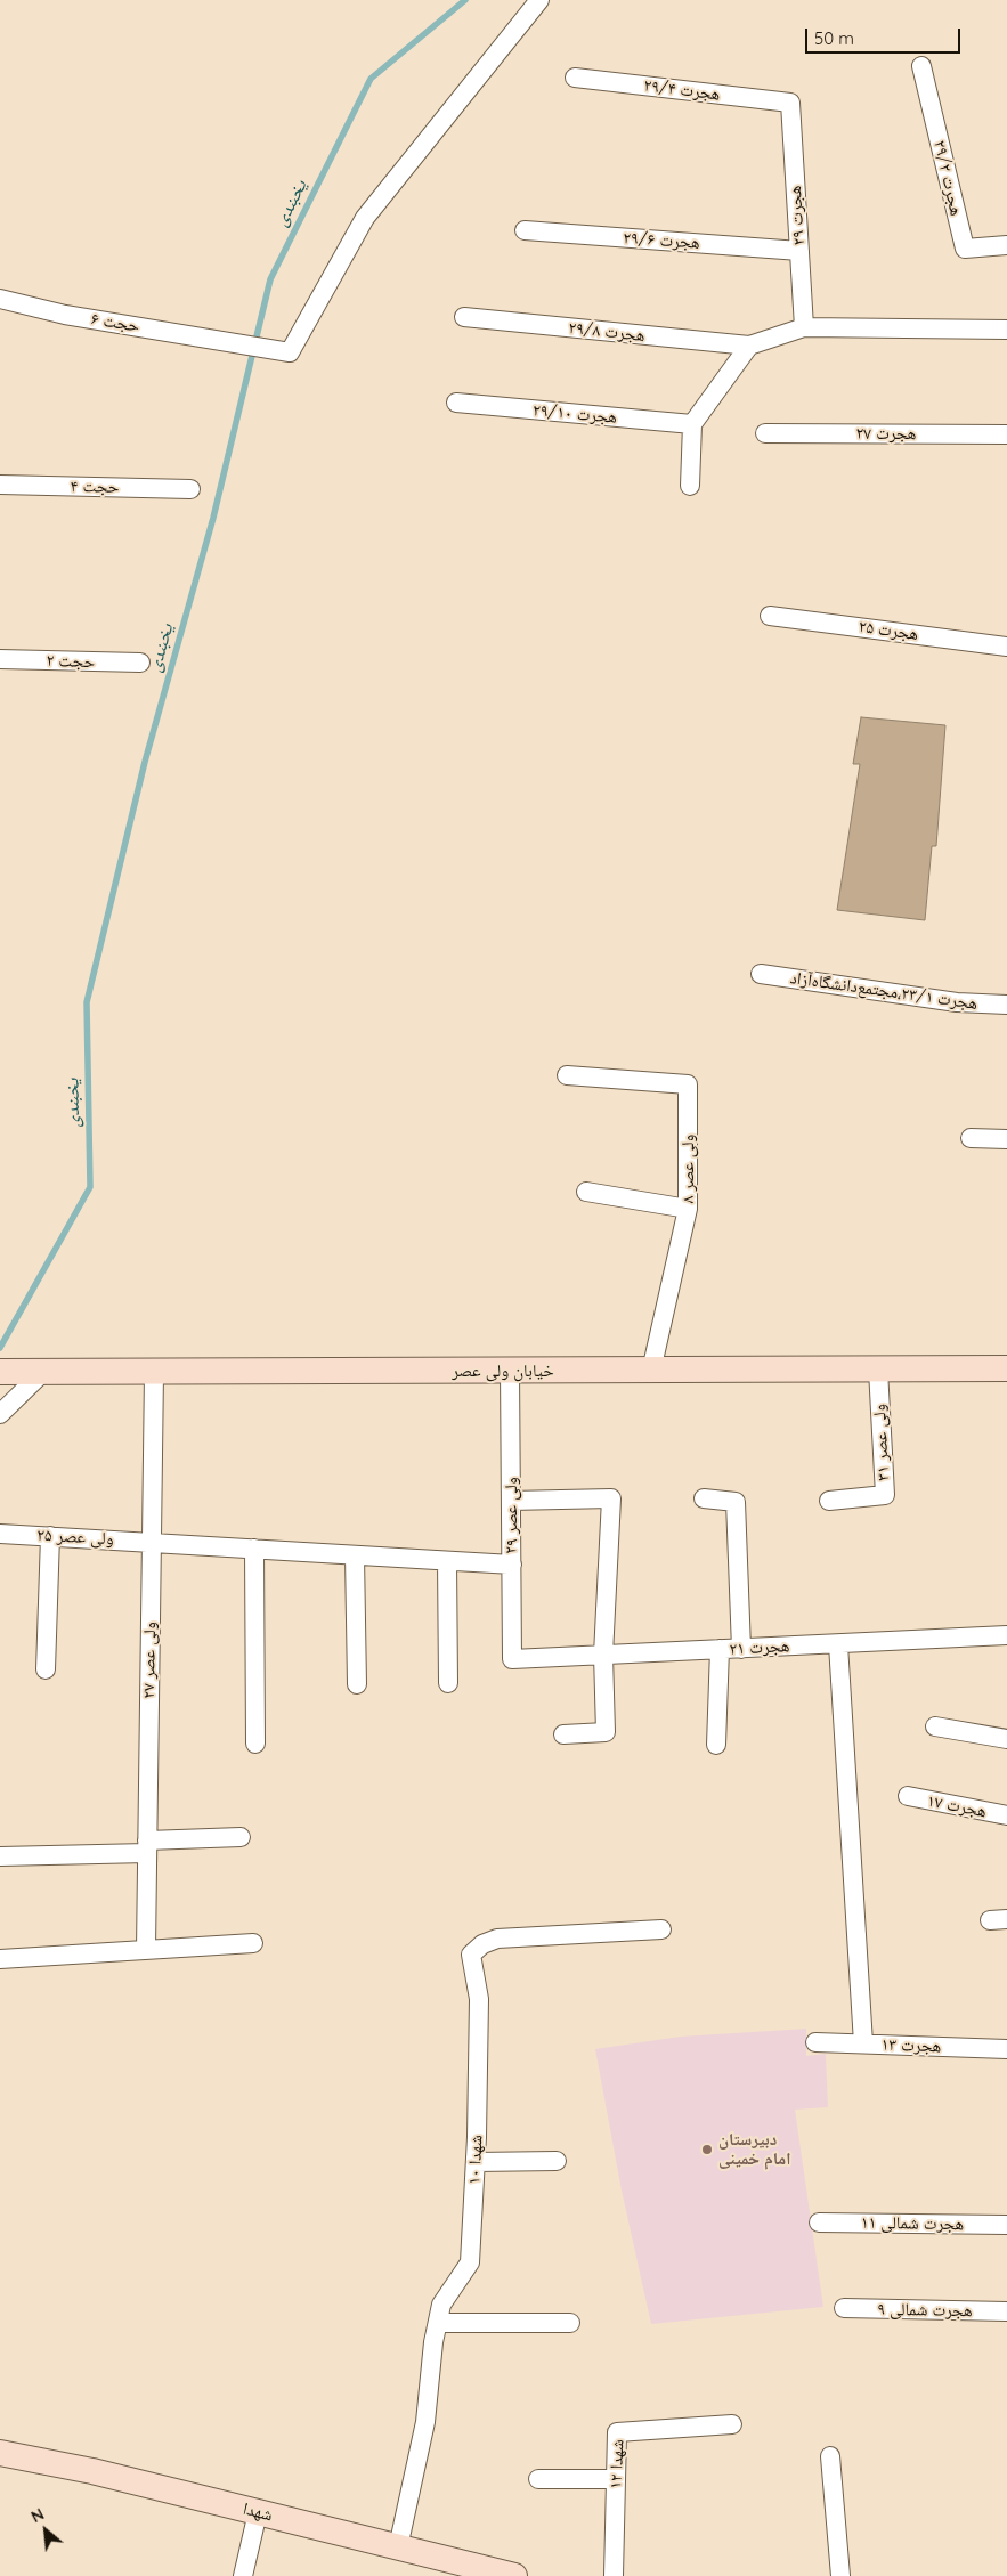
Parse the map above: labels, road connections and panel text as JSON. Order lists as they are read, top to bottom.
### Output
{
  "streets": {
    "main road": ["خیابان ولی عصر", "شهدا"],
    "street": [
      "هجرت ۲۹/۴",
      "هجرت ۲۹/۲",
      "هجرت ۲۹",
      "هجرت ۲۹/۶",
      "حجت ۶",
      "هجرت ۲۹/۸",
      "هجرت ۲۹/۱۰",
      "هجرت ۲۷",
      "حجت ۴",
      "هجرت ۲۵",
      "حجت ۲",
      "هجرت ۲۳/۱،مجتمع‌دانشگاه‌آزاد",
      "ولی عصر ۸",
      "ولی عصر ۳۱",
      "ولی عصر ۲۹",
      "ولی عصر ۲۵",
      "هجرت ۲۱",
      "ولی عصر ۲۷",
      "هجرت ۱۷",
      "هجرت ۱۳",
      "شهدا ۱۰",
      "هجرت شمالی ۱۱",
      "هجرت شمالی ۹",
      "شهدا ۱۲"
    ]
  },
  "crossings": [
    ["هجرت ۲۹/۴", "هجرت ۲۹"],
    ["هجرت ۲۹", "هجرت ۲۹/۶"],
    ["ولی عصر ۸", "خیابان ولی عصر"],
    ["خیابان ولی عصر", "ولی عصر ۳۱"],
    ["خیابان ولی عصر", "ولی عصر ۲۹"],
    ["خیابان ولی عصر", "ولی عصر ۲۷"],
    ["ولی عصر ۲۹", "ولی عصر ۲۵"],
    ["ولی عصر ۲۹", "هجرت ۲۱"],
    ["ولی عصر ۲۵", "ولی عصر ۲۷"],
    ["شهدا ۱۰", "شهدا"]
  ],
  "water": ["یخبندی"],
  "places": ["دبیرستان امام خمینی"],
  "scale_bar": "50 m",
  "north": "top left"
}
